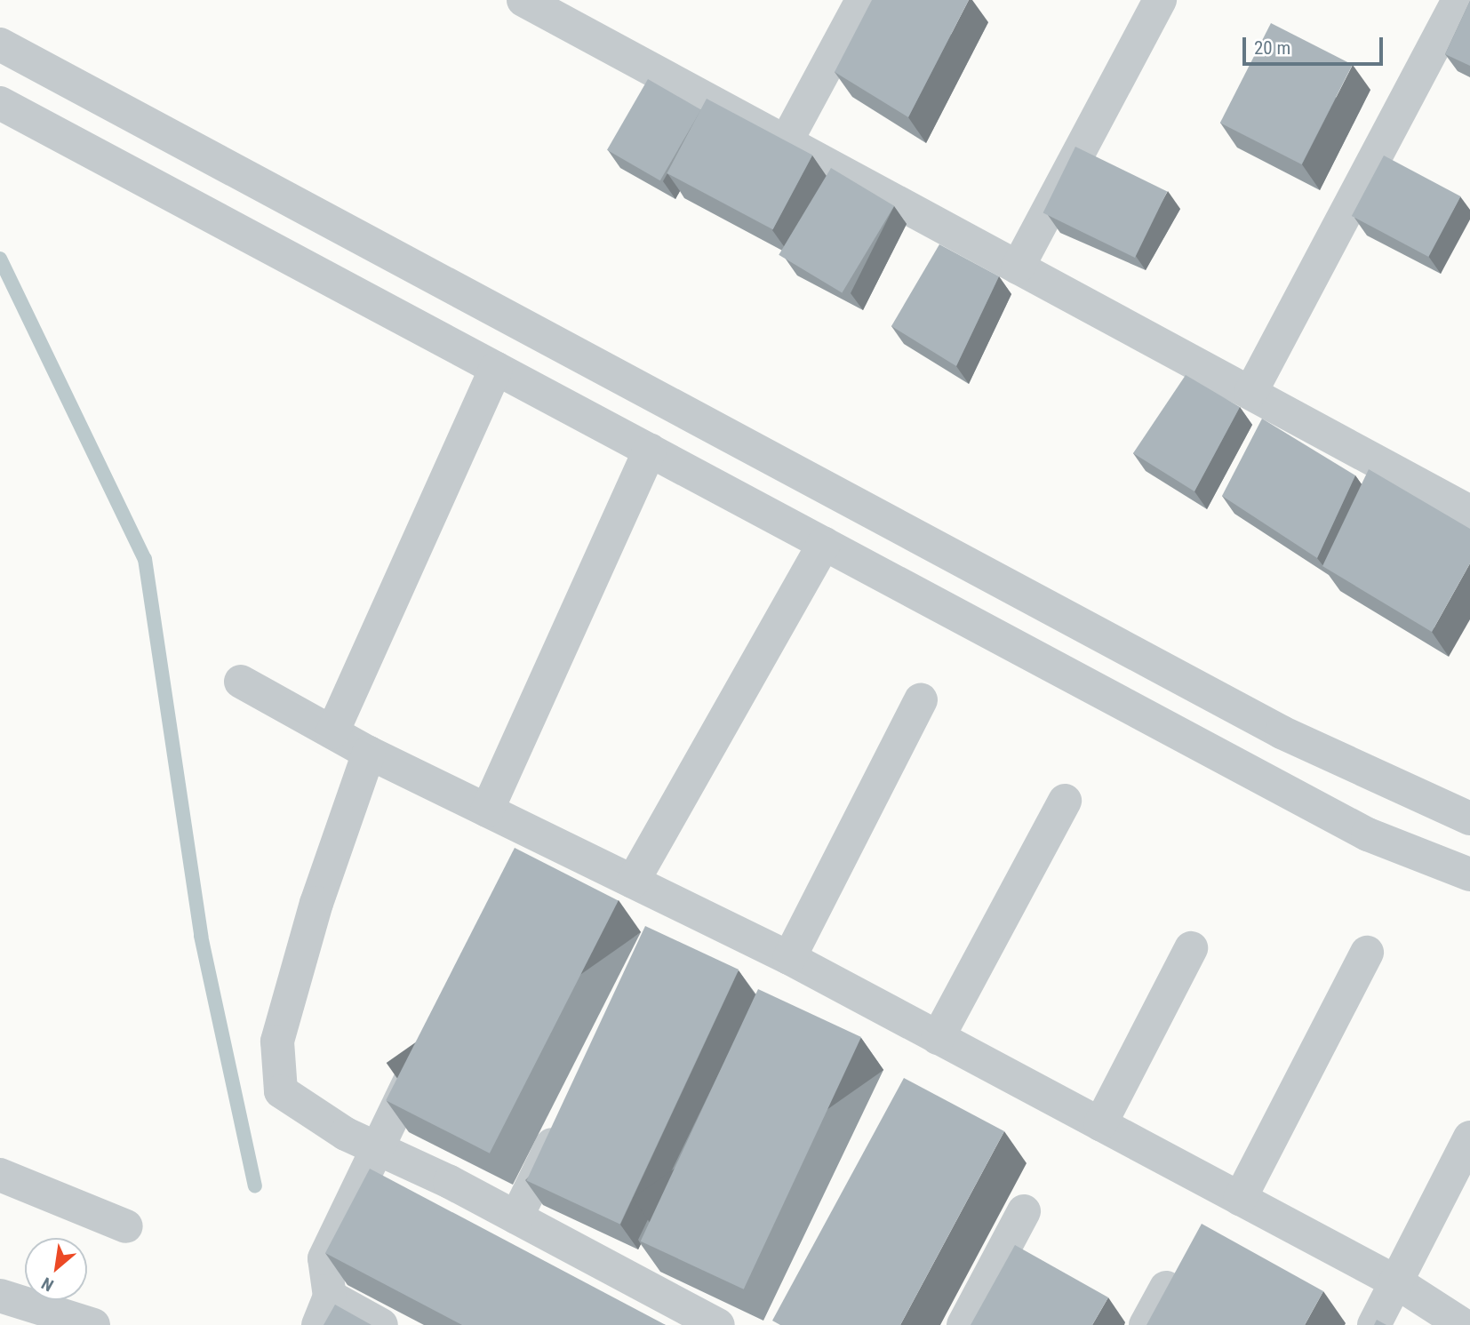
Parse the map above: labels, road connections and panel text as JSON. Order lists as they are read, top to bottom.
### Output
{
  "scale_bar": "20 m",
  "north": "bottom left"
}
